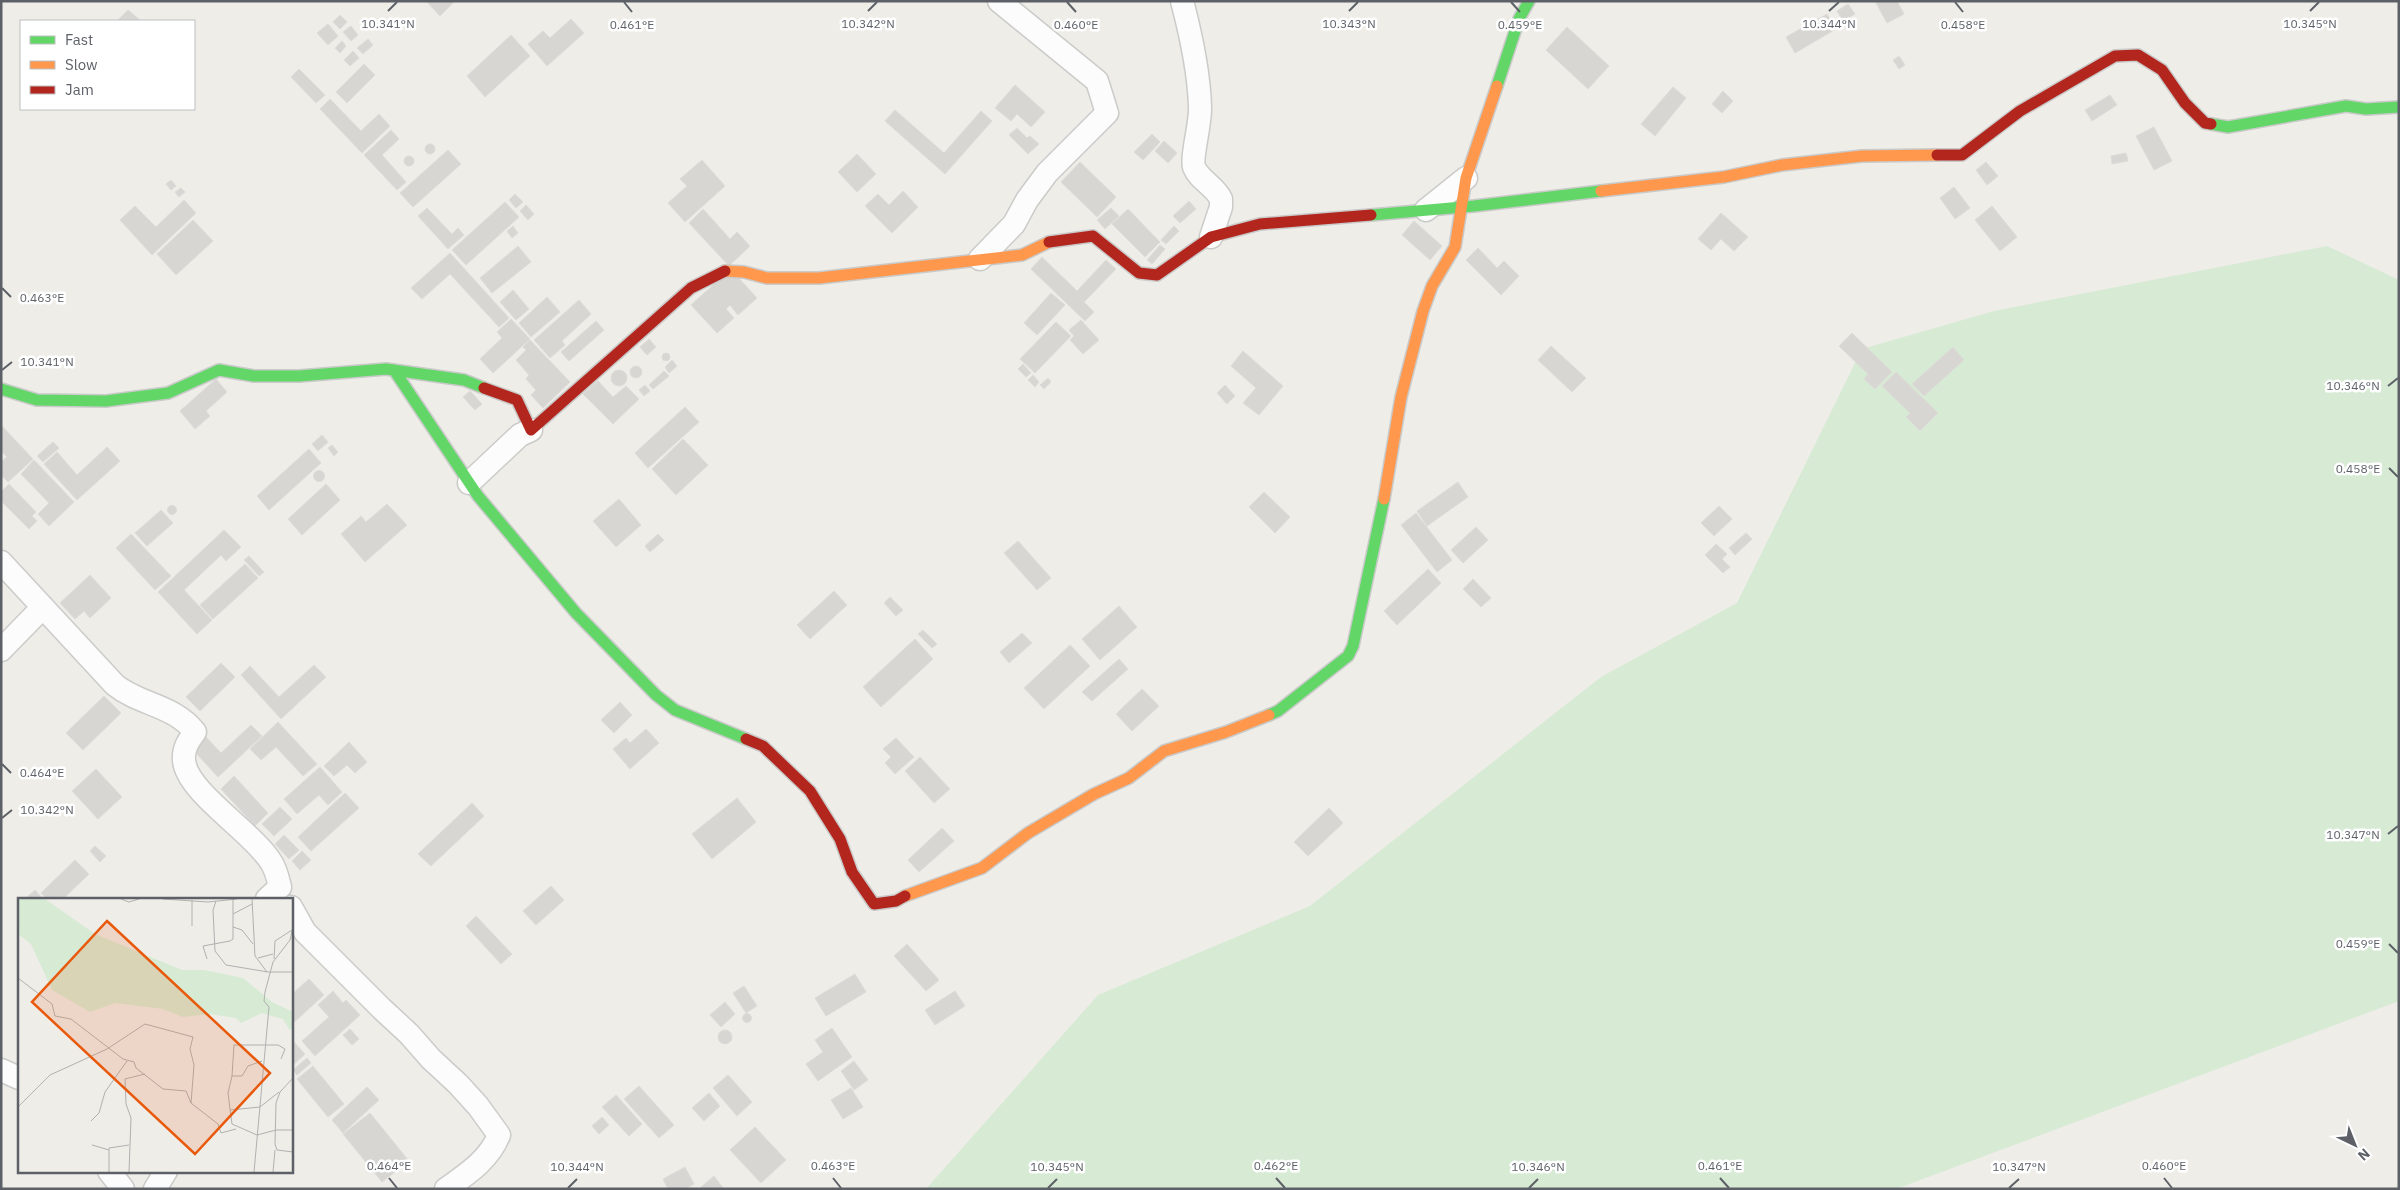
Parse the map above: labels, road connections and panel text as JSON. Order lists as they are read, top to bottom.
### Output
{
  "legend": ["Fast", "Slow", "Jam"],
  "north": "bottom right",
  "coordinates": [
    "10.341°N",
    "10.342°N",
    "10.343°N",
    "10.344°N",
    "10.345°N",
    "0.461°E",
    "0.460°E",
    "0.459°E",
    "0.458°E",
    "0.463°E",
    "10.346°N",
    "0.464°E",
    "10.347°N",
    "0.462°E"
  ]
}
